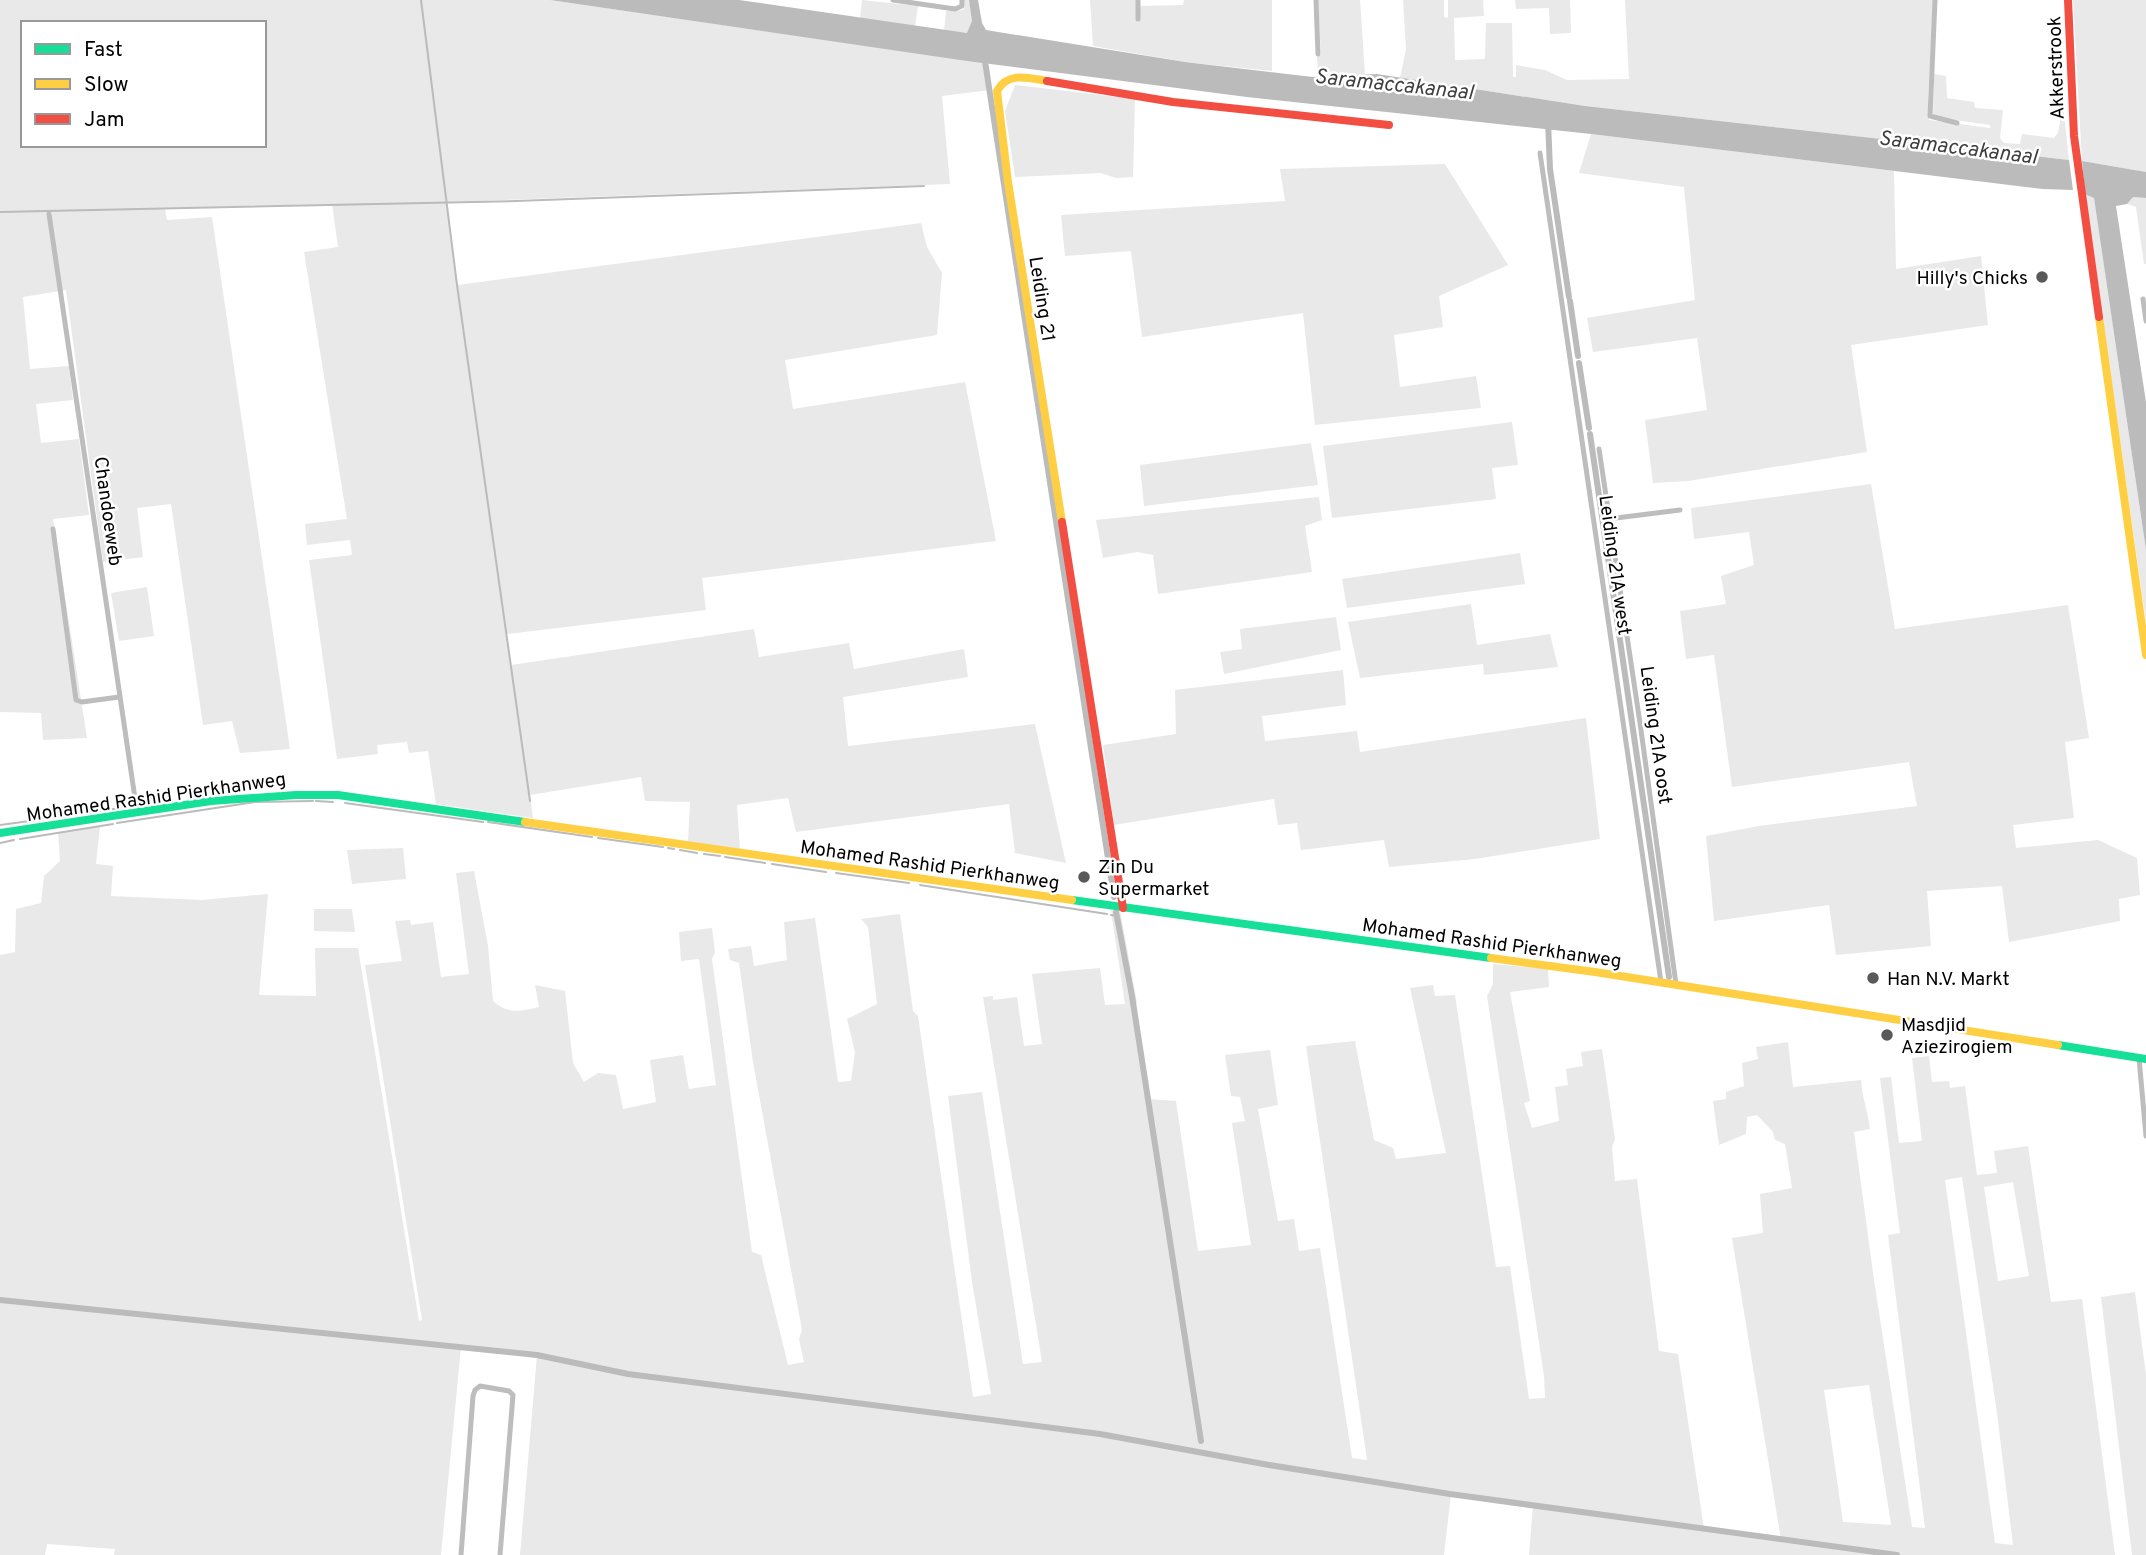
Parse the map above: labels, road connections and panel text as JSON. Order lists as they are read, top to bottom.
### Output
{
  "streets": {
    "street": [
      "Akkerstrook",
      "Leiding 21",
      "Chandoeweb",
      "Leiding 21A west",
      "Leiding 21A oost",
      "Mohamed Rashid Pierkhanweg"
    ]
  },
  "crossings": [
    ["Leiding 21", "Mohamed Rashid Pierkhanweg"],
    ["Chandoeweb", "Mohamed Rashid Pierkhanweg"],
    ["Leiding 21A west", "Mohamed Rashid Pierkhanweg"],
    ["Leiding 21A oost", "Mohamed Rashid Pierkhanweg"]
  ],
  "water": ["Saramaccakanaal"],
  "places": [
    "Hilly's Chicks",
    "Zin Du Supermarket",
    "Han N.V. Markt",
    "Masdjid Aziezirogiem"
  ],
  "legend": ["Fast", "Slow", "Jam"]
}
